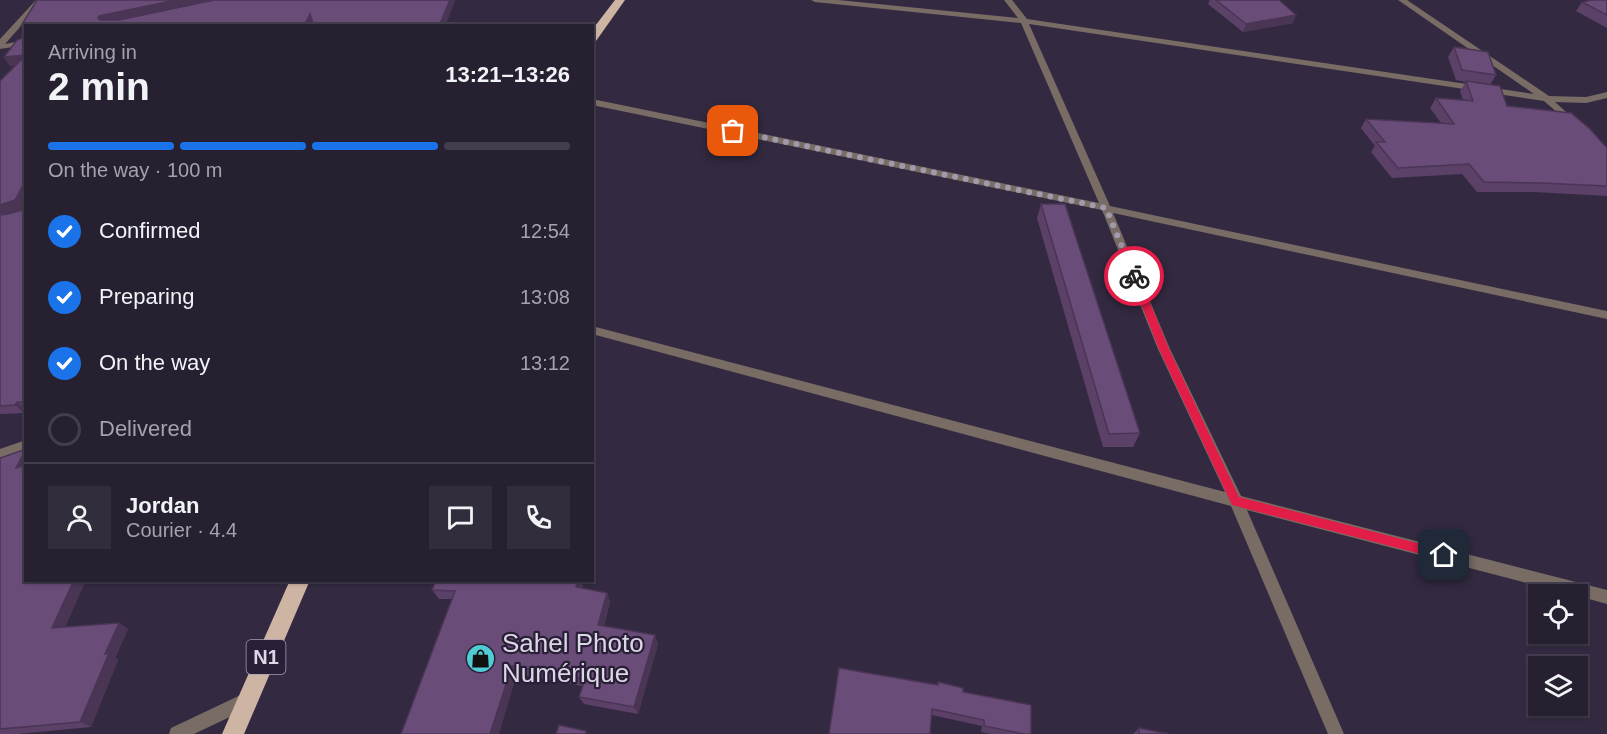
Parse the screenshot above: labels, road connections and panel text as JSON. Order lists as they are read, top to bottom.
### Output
{
  "streets": {
    "highway": ["N1"]
  },
  "places": {
    "shop": ["Sahel Photo Numérique"]
  },
  "page": {
    "heading": ["2 min", "Arriving in", "13:21–13:26"],
    "panel": ["Jordan", "Courier · 4.4"],
    "bar": "On the way · 100 m",
    "list": [
      ["Confirmed", "12:54"],
      ["Preparing", "13:08"],
      ["On the way", "13:12"],
      "Delivered"
    ]
  }
}
